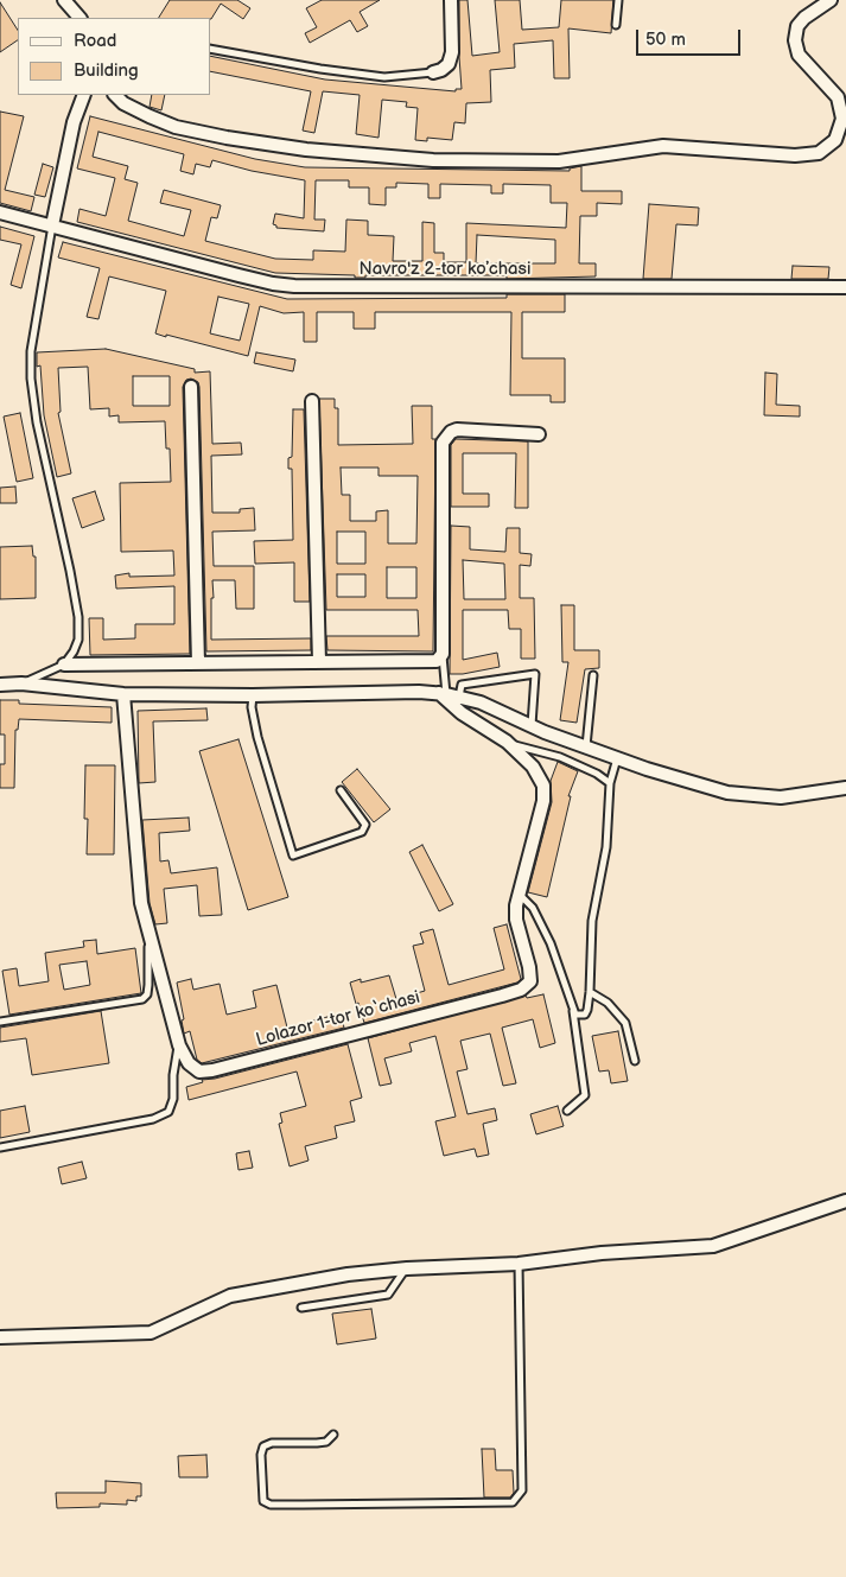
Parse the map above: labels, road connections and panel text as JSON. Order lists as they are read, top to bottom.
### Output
{
  "streets": {
    "street": ["Lolazor 1-tor ko‘chasi"]
  },
  "legend": ["Road", "Building"],
  "scale_bar": "50 m"
}
